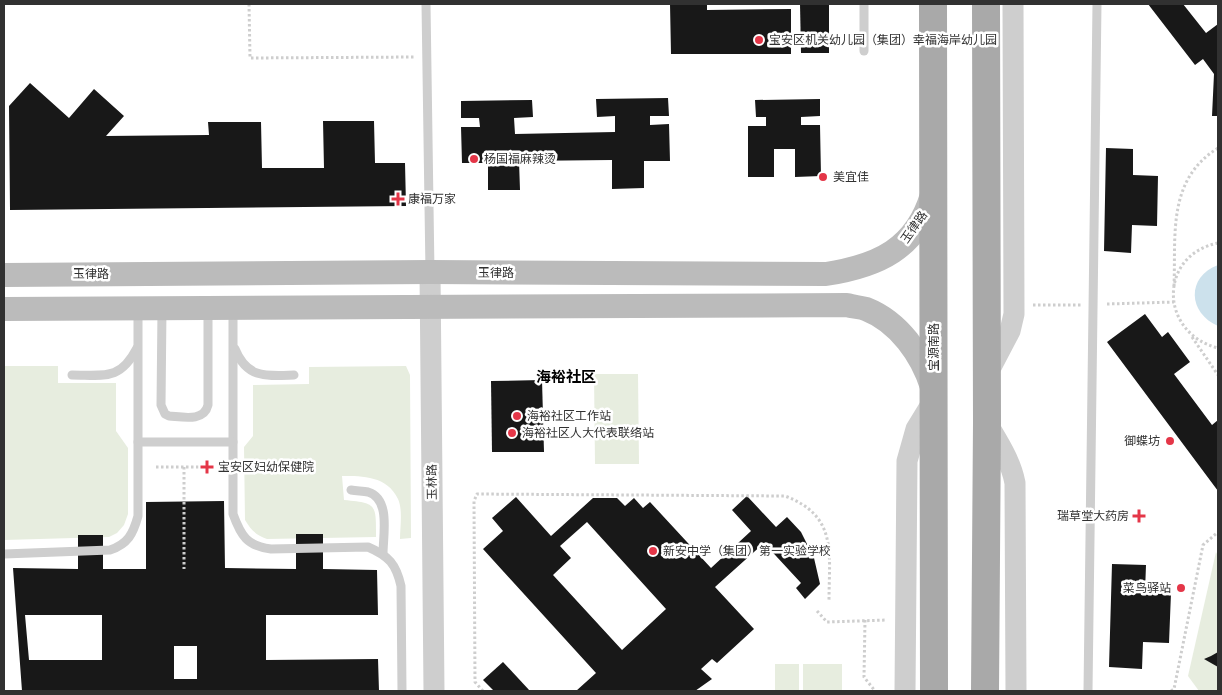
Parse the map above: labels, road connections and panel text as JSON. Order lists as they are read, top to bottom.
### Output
{
  "streets": {
    "main road": ["玉律路", "宝源南路"],
    "street": ["玉林路"]
  },
  "crossings": [
    ["玉律路", "宝源南路"],
    ["玉律路", "玉林路"]
  ],
  "districts": ["海裕社区"],
  "places": {
    "other": [
      "宝安区机关幼儿园（集团）幸福海岸幼儿园",
      "杨国福麻辣烫",
      "美宜佳",
      "海裕社区工作站",
      "海裕社区人大代表联络站",
      "御蝶坊",
      "新安中学（集团）第一实验学校",
      "菜鸟驿站"
    ],
    "health": ["康福万家", "宝安区妇幼保健院", "瑞草堂大药房"]
  }
}
